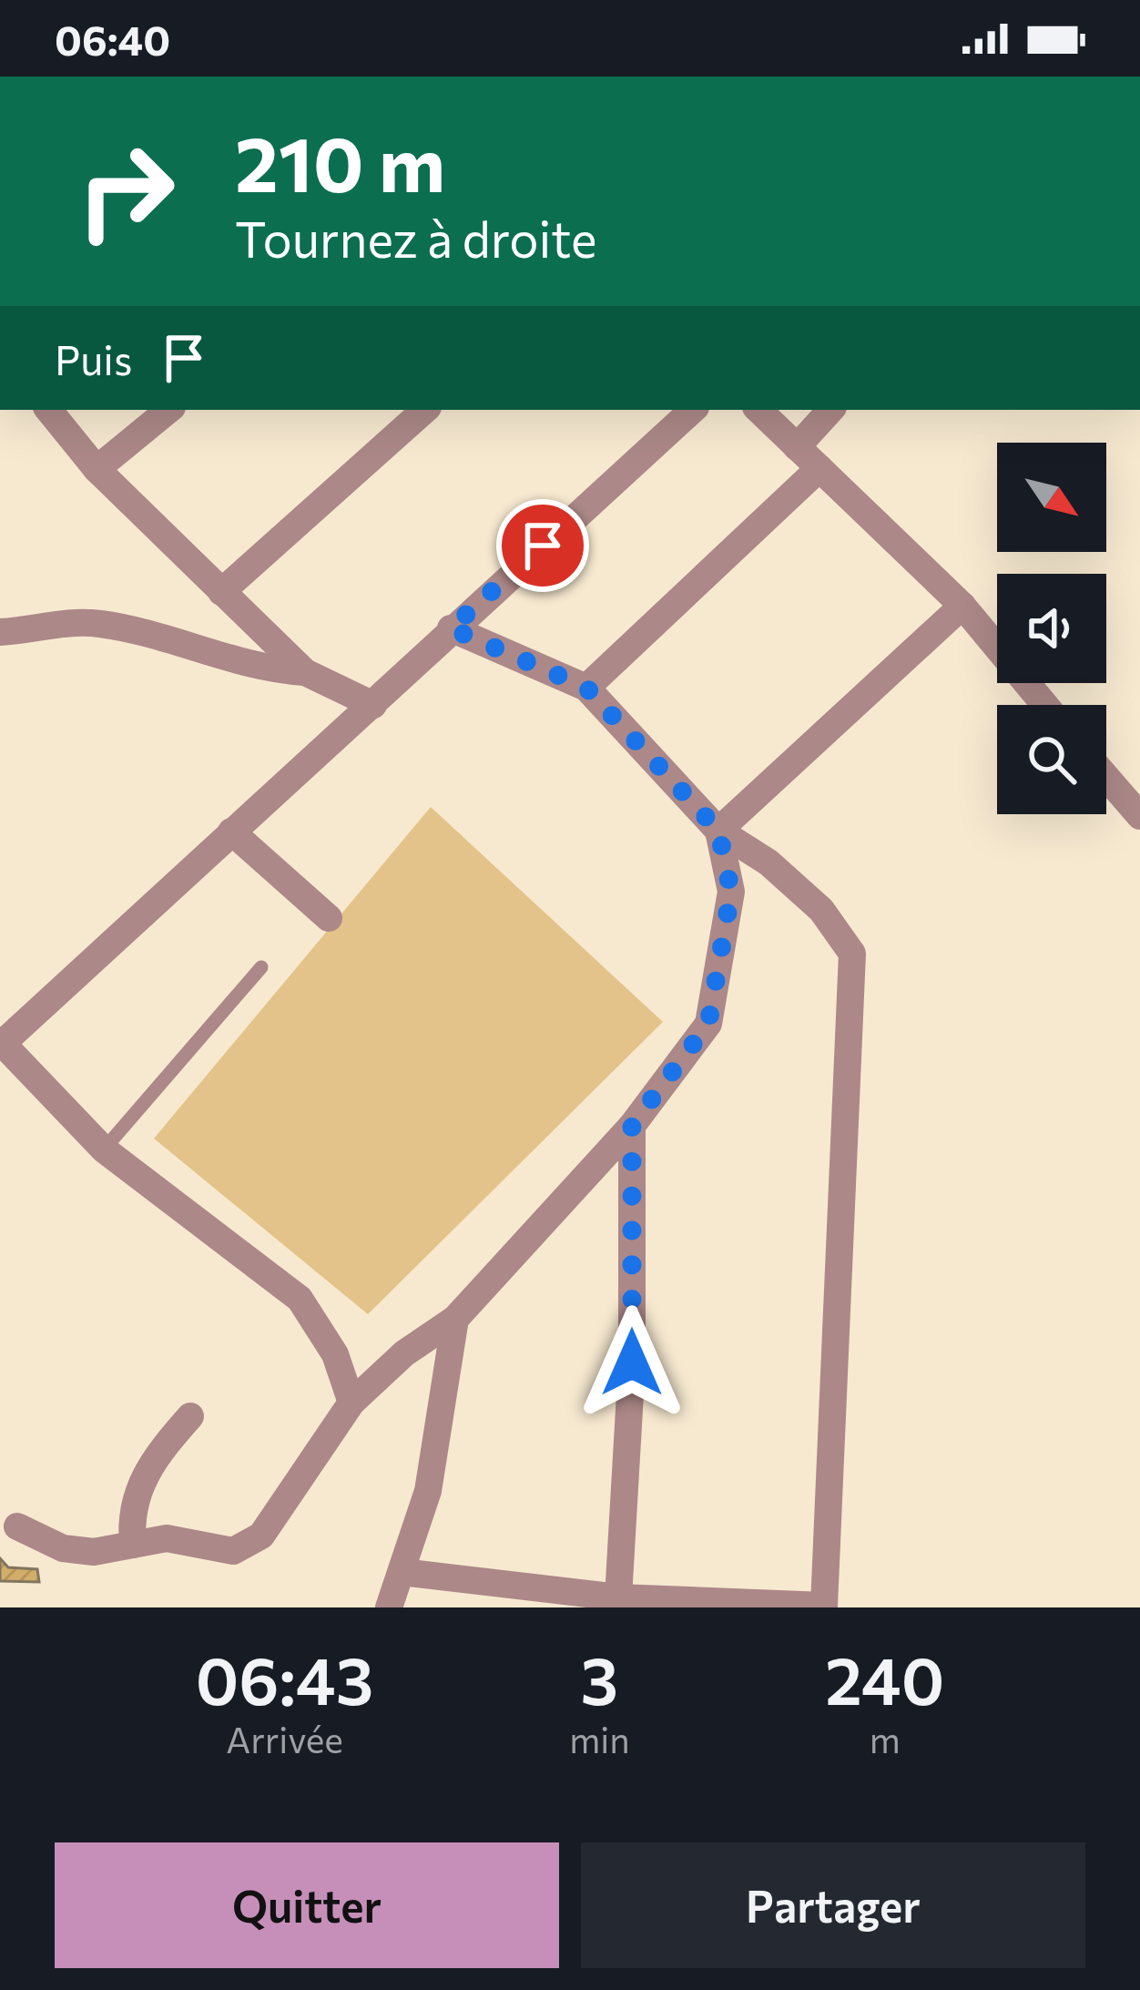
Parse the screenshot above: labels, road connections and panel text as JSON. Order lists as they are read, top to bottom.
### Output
{
  "north": "bottom right",
  "page": {
    "status": "06:40",
    "turn": ["210 m", "Tournez à droite"],
    "then": "Puis",
    "eta": [
      "06:43",
      "Arrivée",
      "3",
      "min",
      "240",
      "m"
    ],
    "buttons": ["Quitter", "Partager"]
  }
}
